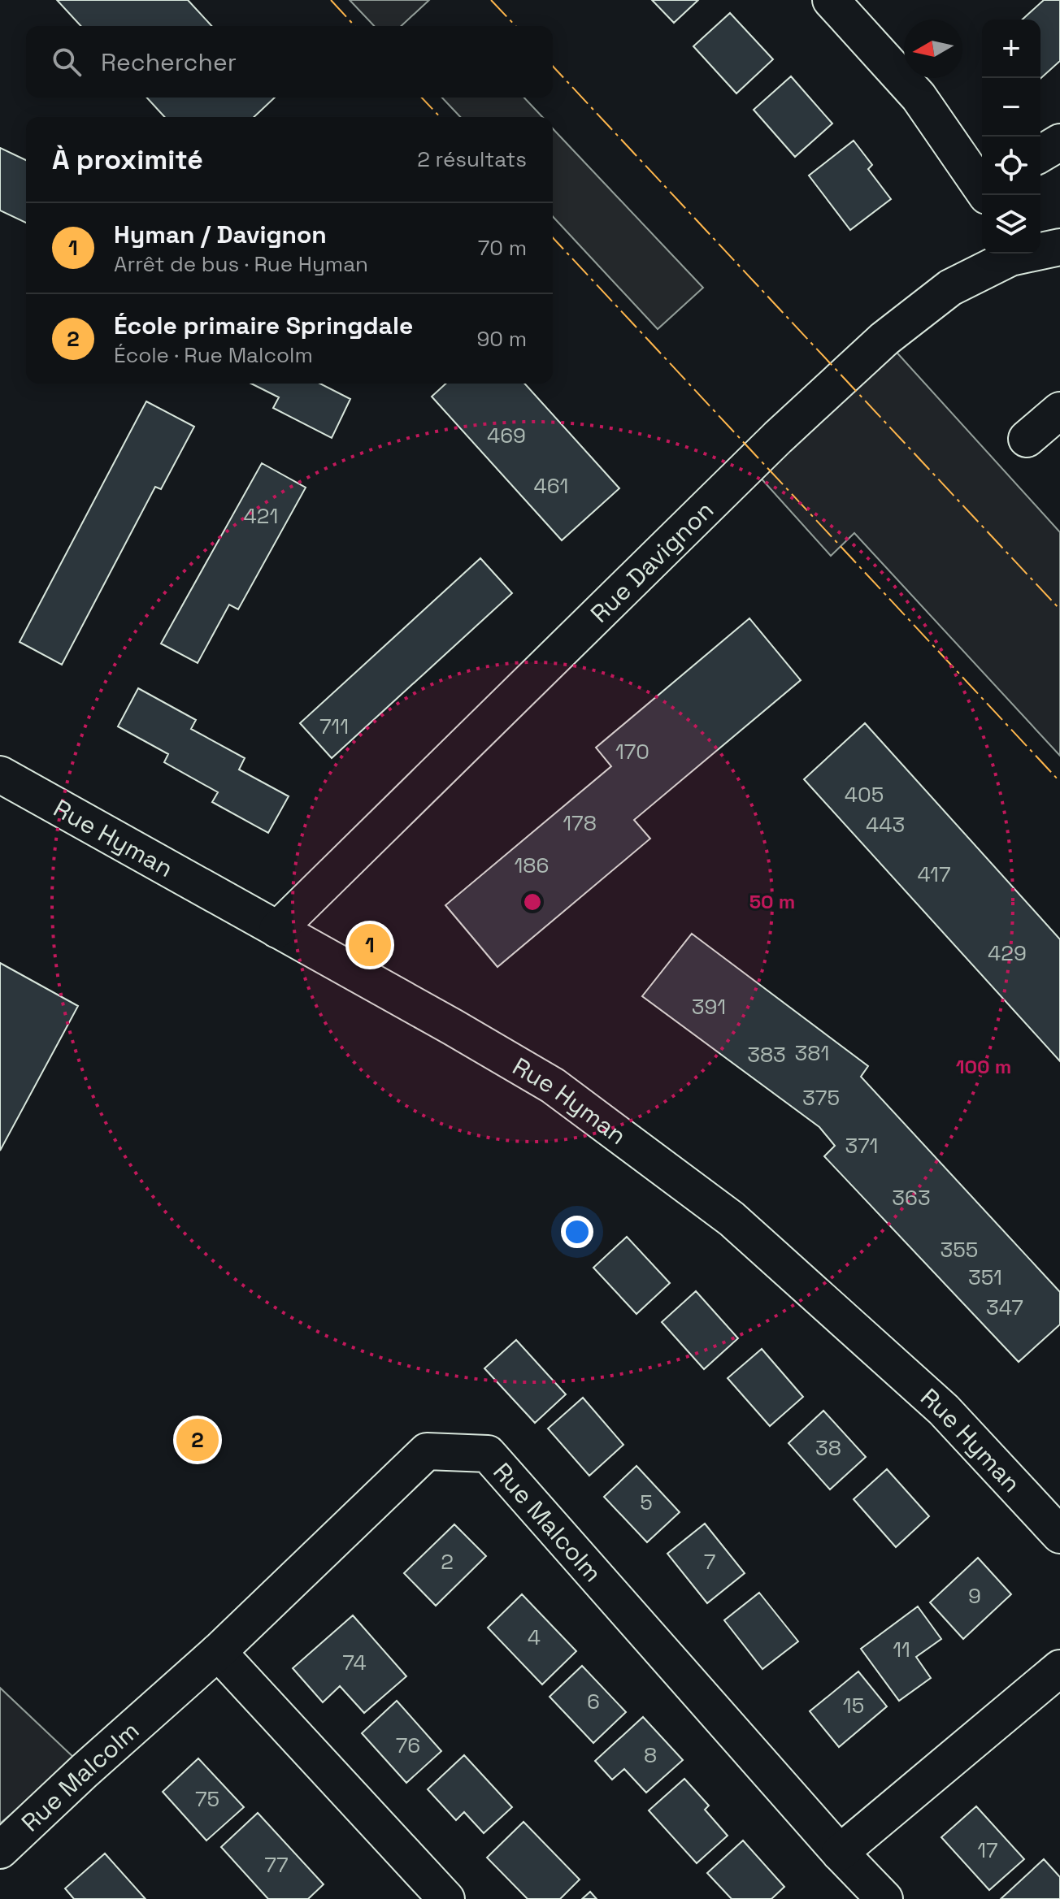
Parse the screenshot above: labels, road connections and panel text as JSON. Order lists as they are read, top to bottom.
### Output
{
  "streets": {
    "street": ["Rue Davignon", "Rue Hyman", "Rue Malcolm"]
  },
  "crossings": [
    ["Rue Davignon", "Rue Hyman"]
  ],
  "house_numbers": [
    "469",
    "461",
    "421",
    "711",
    "170",
    "405",
    "178",
    "443",
    "186",
    "417",
    "429",
    "391",
    "381",
    "383",
    "375",
    "371",
    "363",
    "355",
    "351",
    "347",
    "38",
    "5",
    "2",
    "7",
    "9",
    "4",
    "11",
    "74",
    "6",
    "15",
    "76",
    "8",
    "75",
    "17",
    "77"
  ],
  "north": "left",
  "page": {
    "map_buttons": ["+", "−"],
    "search": "Rechercher",
    "heading": ["À proximité", "2 résultats"],
    "list": [
      {
        "mark": "1",
        "name": "Hyman / Davignon",
        "note": "Arrêt de bus · Rue Hyman",
        "value": "70 m"
      },
      {
        "mark": "2",
        "name": "École primaire Springdale",
        "note": "École · Rue Malcolm",
        "value": "90 m"
      }
    ],
    "pins": ["1", "2"]
  },
  "rings": ["50 m", "100 m"]
}
